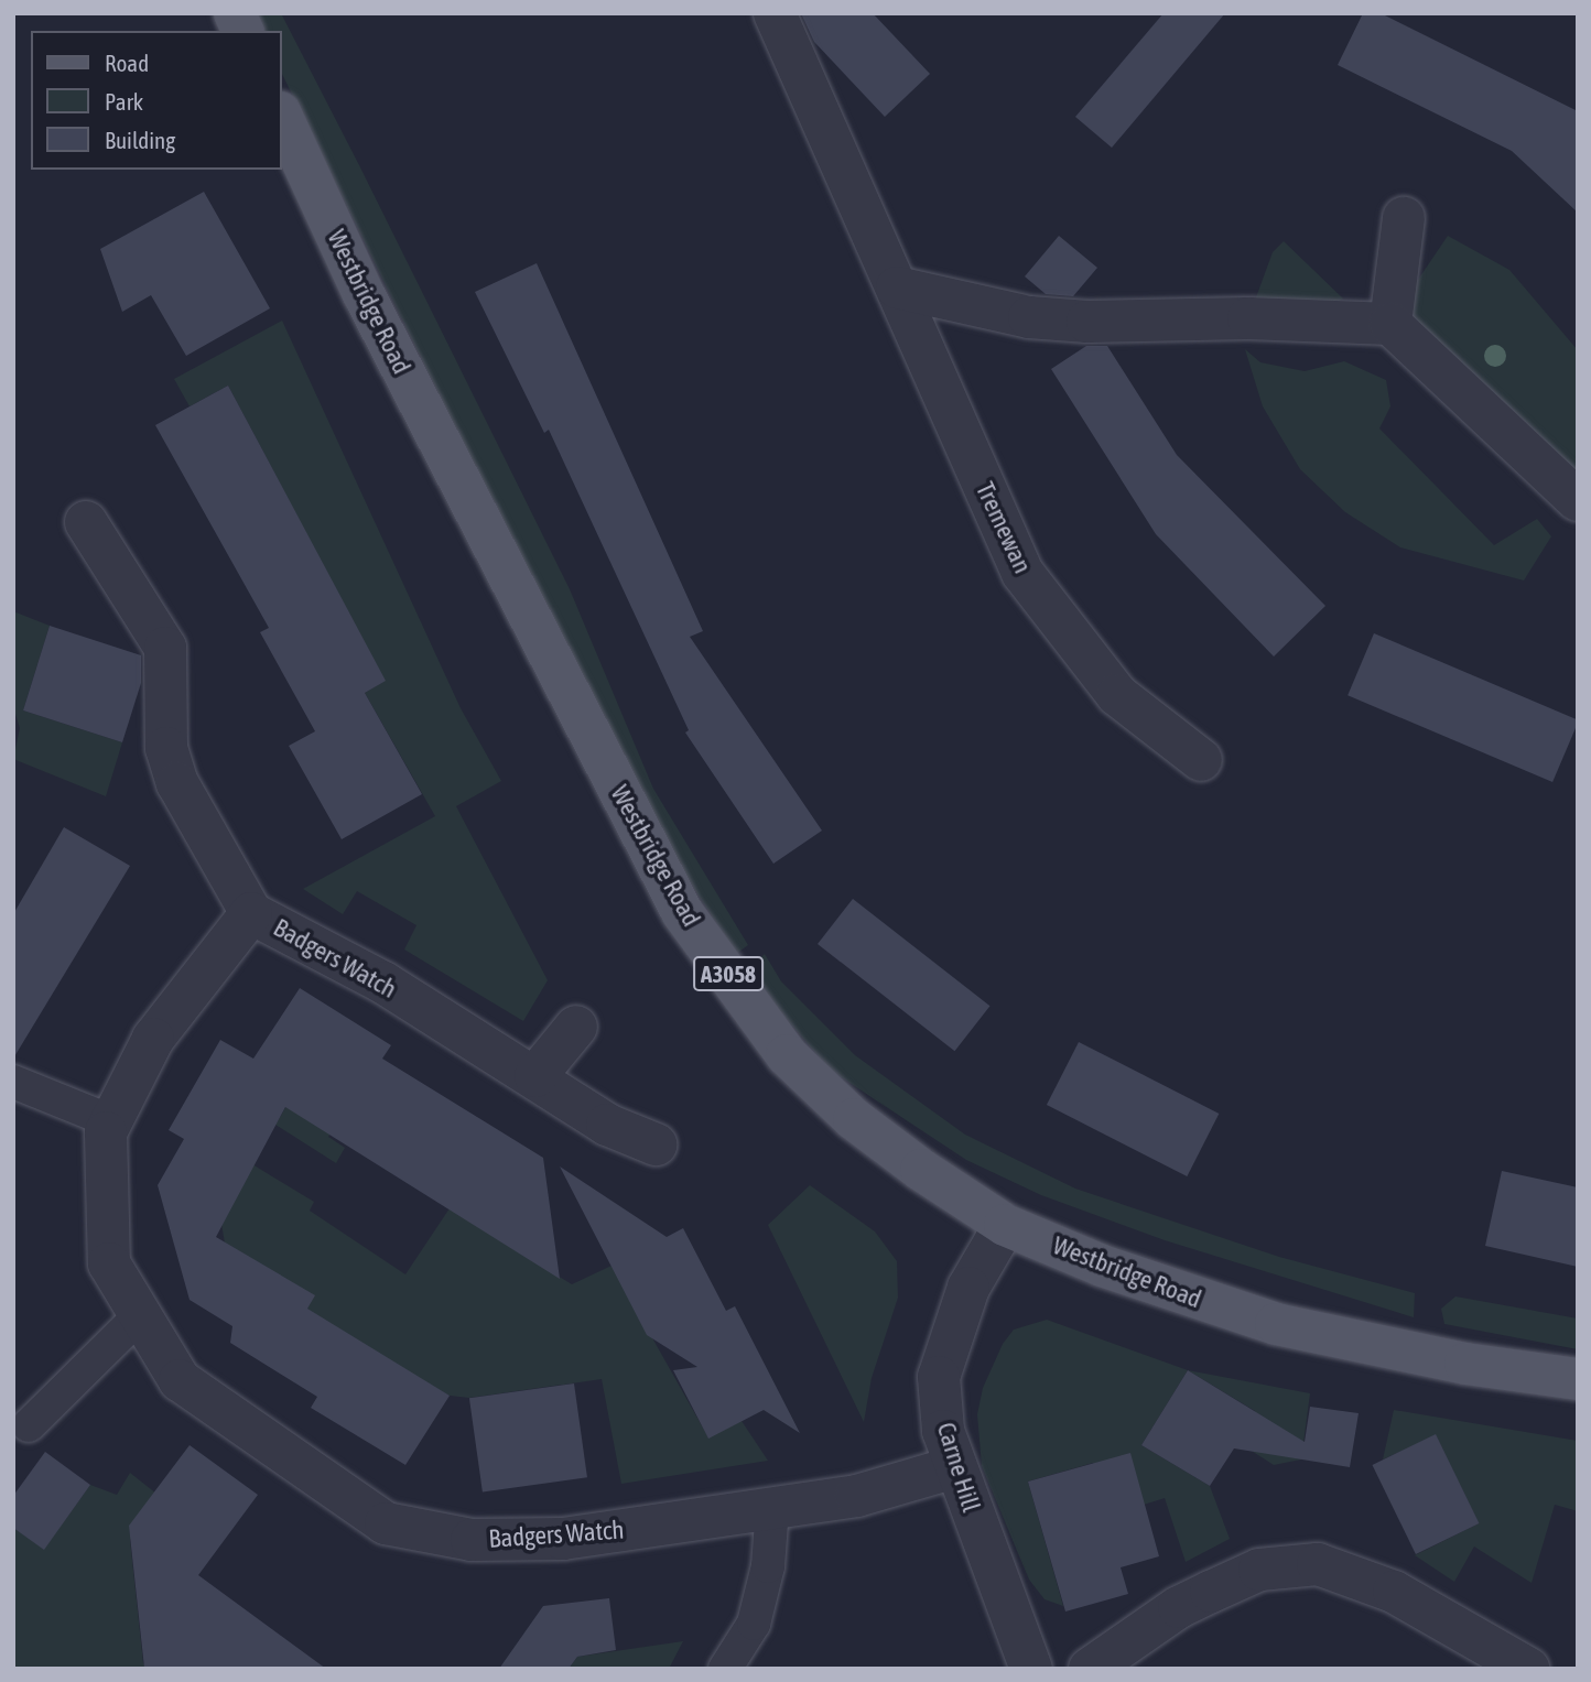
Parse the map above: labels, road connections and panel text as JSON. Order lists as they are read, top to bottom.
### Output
{
  "streets": {
    "main road": ["Westbridge Road", "A3058"],
    "street": ["Tremewan", "Badgers Watch", "Carne Hill"]
  },
  "crossings": [
    ["Westbridge Road", "Carne Hill"],
    ["Badgers Watch", "Carne Hill"]
  ],
  "legend": ["Road", "Park", "Building"]
}
